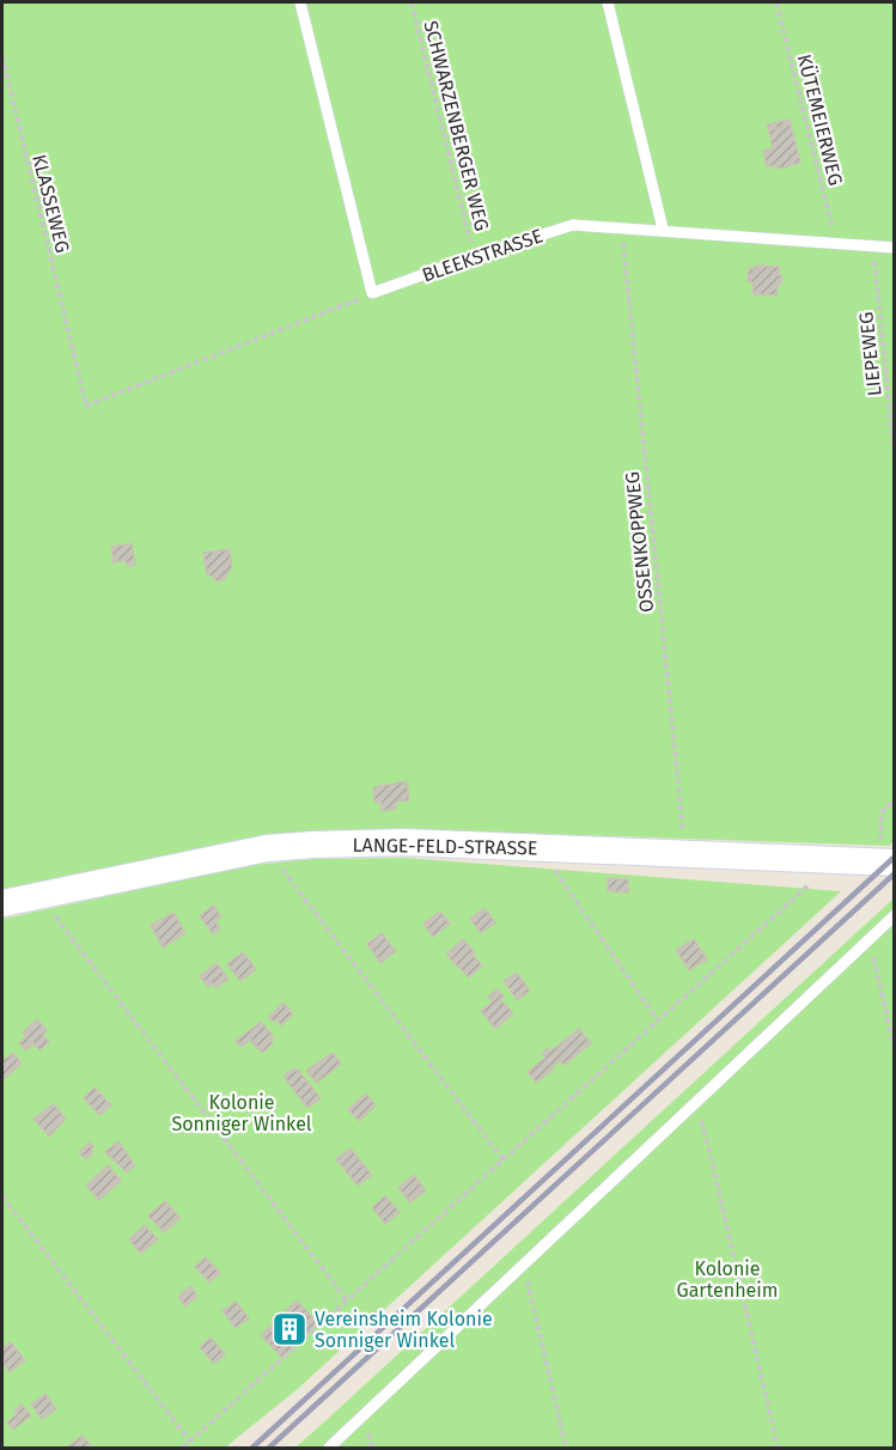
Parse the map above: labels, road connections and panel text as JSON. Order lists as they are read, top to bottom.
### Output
{
  "streets": {
    "street": ["LANGE-FELD-STRASSE"],
    "lane": ["BLEEKSTRASSE"],
    "path": [
      "KÜTEMEIERWEG",
      "SCHWARZENBERGER WEG",
      "KLASSEWEG",
      "LIEPEWEG",
      "OSSENKOPPWEG"
    ]
  },
  "crossings": [
    ["KÜTEMEIERWEG", "BLEEKSTRASSE"],
    ["SCHWARZENBERGER WEG", "BLEEKSTRASSE"],
    ["KLASSEWEG", "BLEEKSTRASSE"],
    ["BLEEKSTRASSE", "LIEPEWEG"],
    ["BLEEKSTRASSE", "OSSENKOPPWEG"],
    ["OSSENKOPPWEG", "LANGE-FELD-STRASSE"]
  ],
  "parks": ["Kolonie Sonniger Winkel", "Kolonie Gartenheim"],
  "places": {
    "building": ["Vereinsheim Kolonie Sonniger Winkel"]
  }
}
